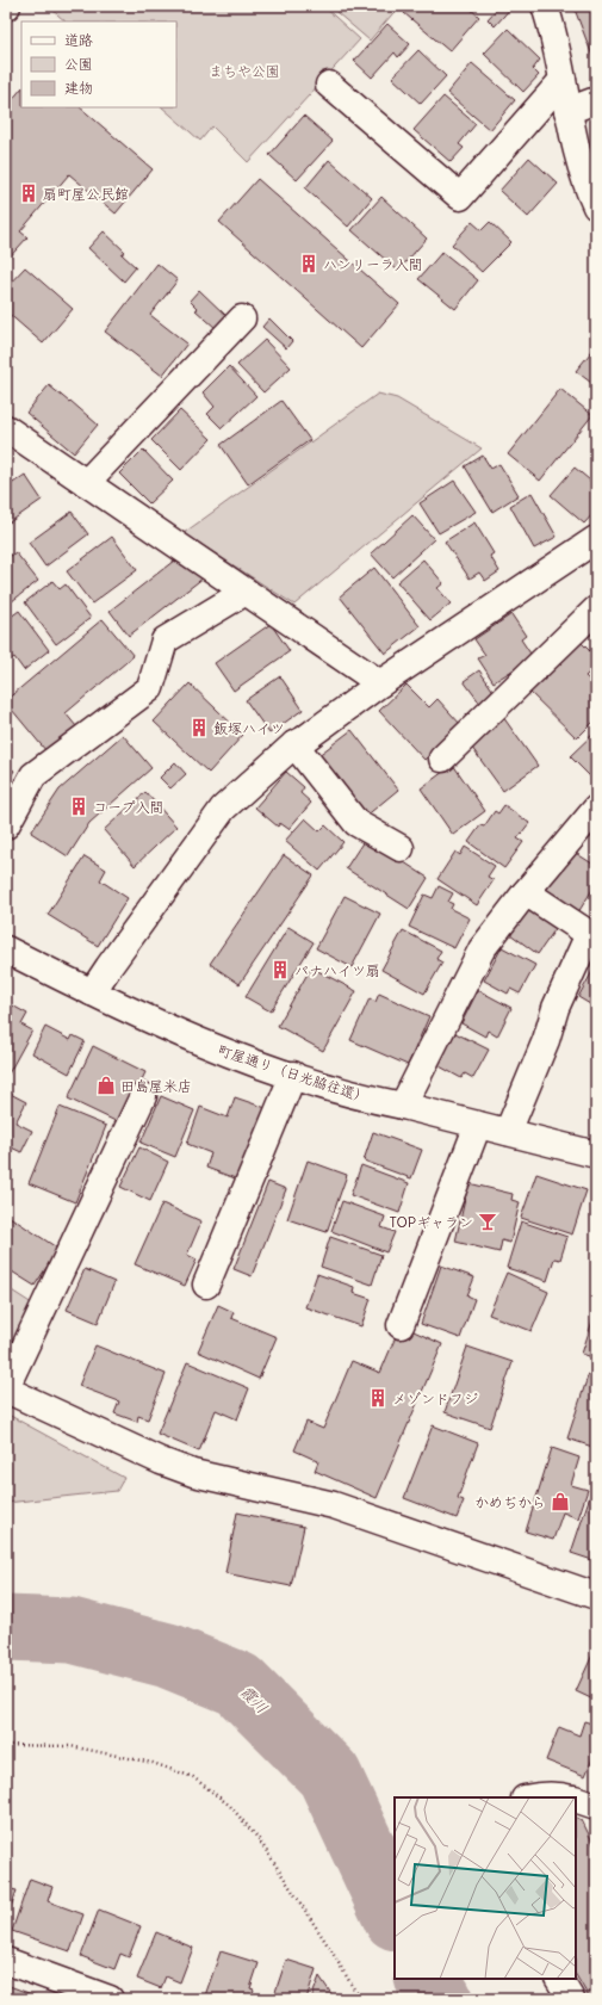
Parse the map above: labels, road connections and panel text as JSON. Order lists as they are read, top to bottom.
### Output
{
  "streets": {
    "street": ["町屋通り（日光脇往還）"]
  },
  "water": ["霞川"],
  "parks": ["まちや公園"],
  "places": {
    "building": [
      "扇町屋公民館",
      "ハンリーラ入間",
      "飯塚ハイツ",
      "コープ入間",
      "パナハイツ扇",
      "メゾンドフジ"
    ],
    "shop": ["田島屋米店", "かめぢから"],
    "bar": ["TOPギャラン"]
  },
  "legend": ["道路", "公園", "建物"]
}
